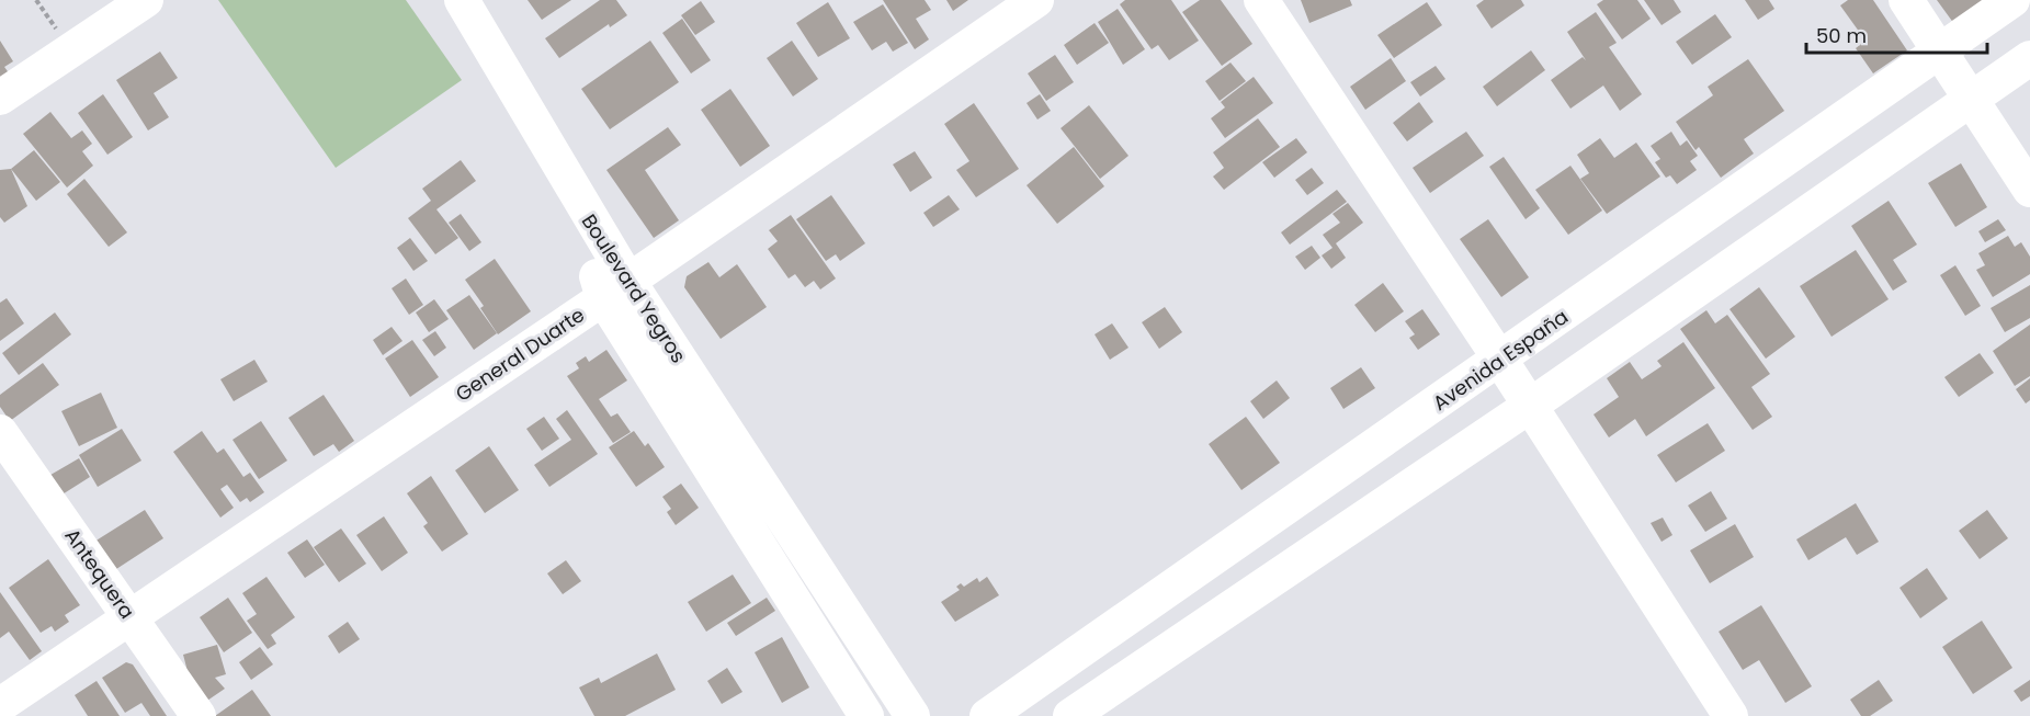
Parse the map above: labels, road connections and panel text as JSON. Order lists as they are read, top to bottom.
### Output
{
  "streets": {
    "street": [
      "Boulevard Yegros",
      "General Duarte",
      "Avenida España",
      "Antequera"
    ]
  },
  "crossings": [
    ["Boulevard Yegros", "General Duarte"],
    ["General Duarte", "Antequera"]
  ],
  "scale_bar": "50 m"
}
